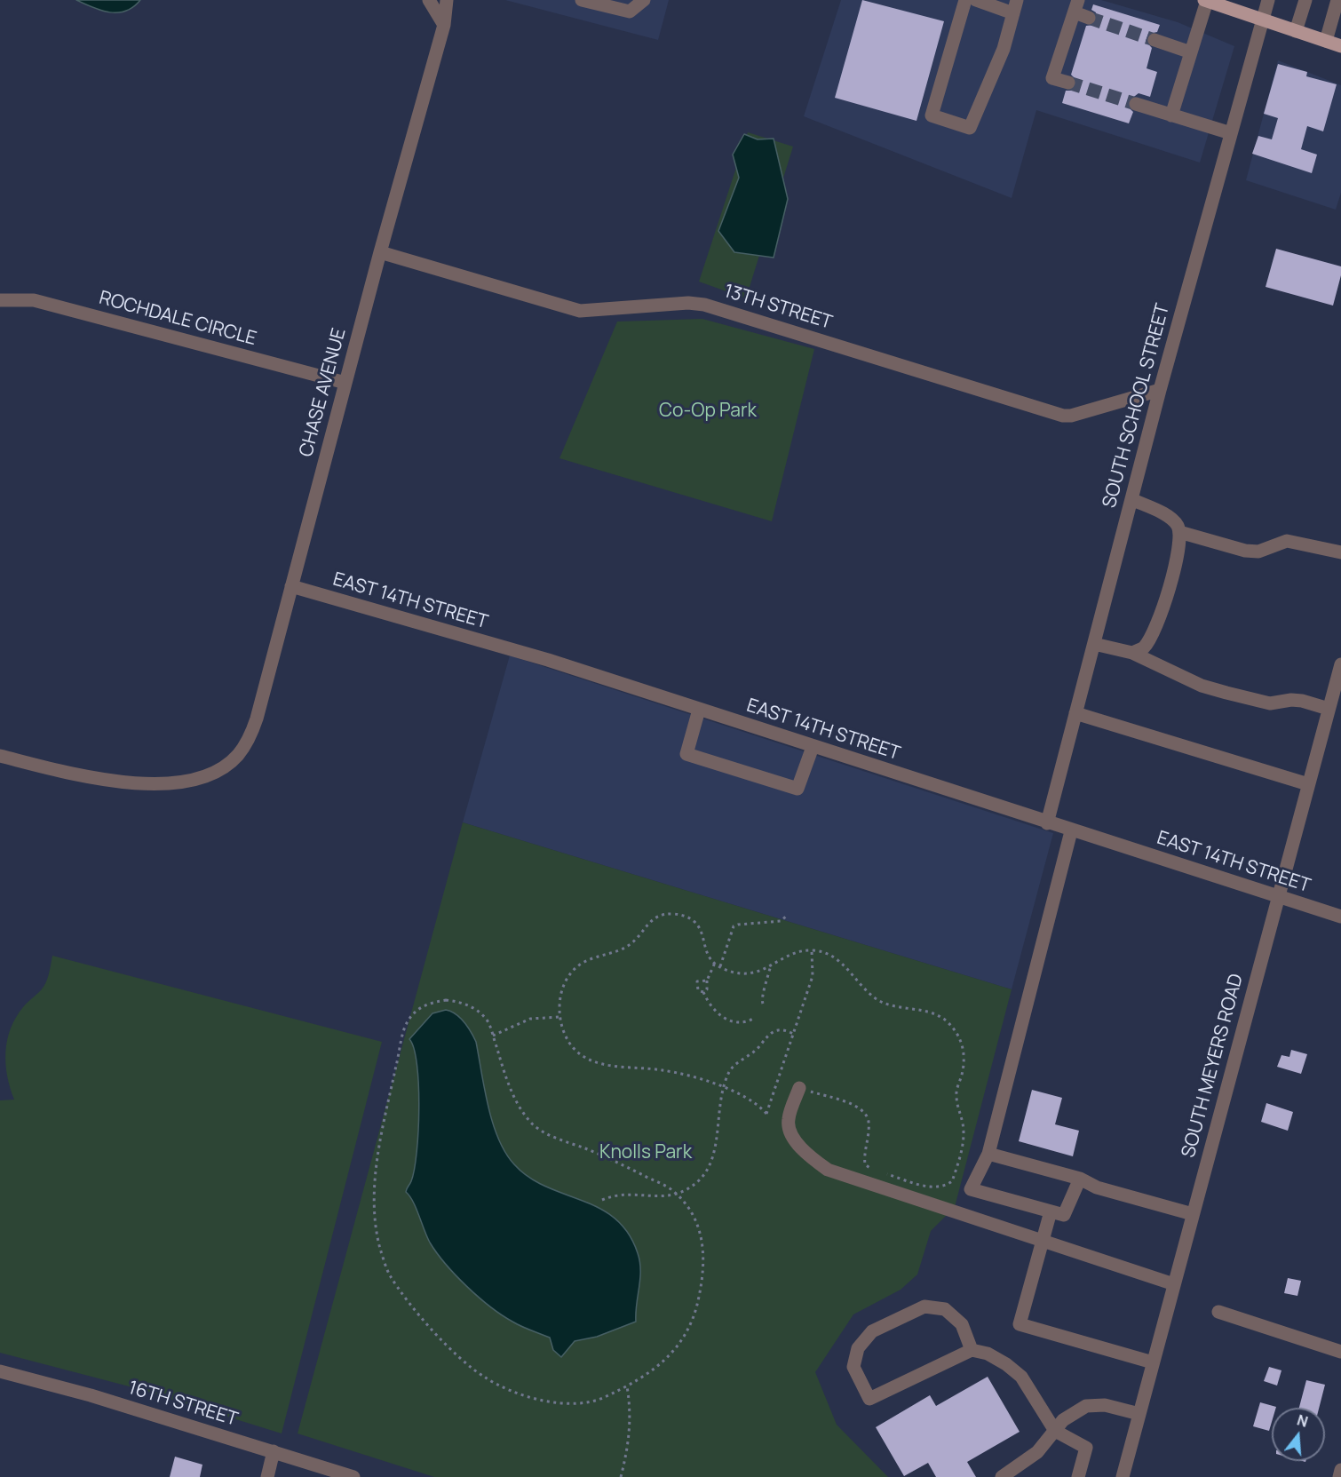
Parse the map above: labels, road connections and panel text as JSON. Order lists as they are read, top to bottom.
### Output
{
  "streets": {
    "street": [
      "13TH STREET",
      "ROCHDALE CIRCLE",
      "CHASE AVENUE",
      "SOUTH SCHOOL STREET",
      "EAST 14TH STREET",
      "SOUTH MEYERS ROAD",
      "16TH STREET"
    ]
  },
  "crossings": [
    ["13TH STREET", "CHASE AVENUE"],
    ["13TH STREET", "SOUTH SCHOOL STREET"],
    ["ROCHDALE CIRCLE", "CHASE AVENUE"],
    ["CHASE AVENUE", "EAST 14TH STREET"],
    ["SOUTH SCHOOL STREET", "EAST 14TH STREET"],
    ["EAST 14TH STREET", "SOUTH MEYERS ROAD"]
  ],
  "parks": ["Co-Op Park", "Knolls Park"],
  "north": "top"
}
